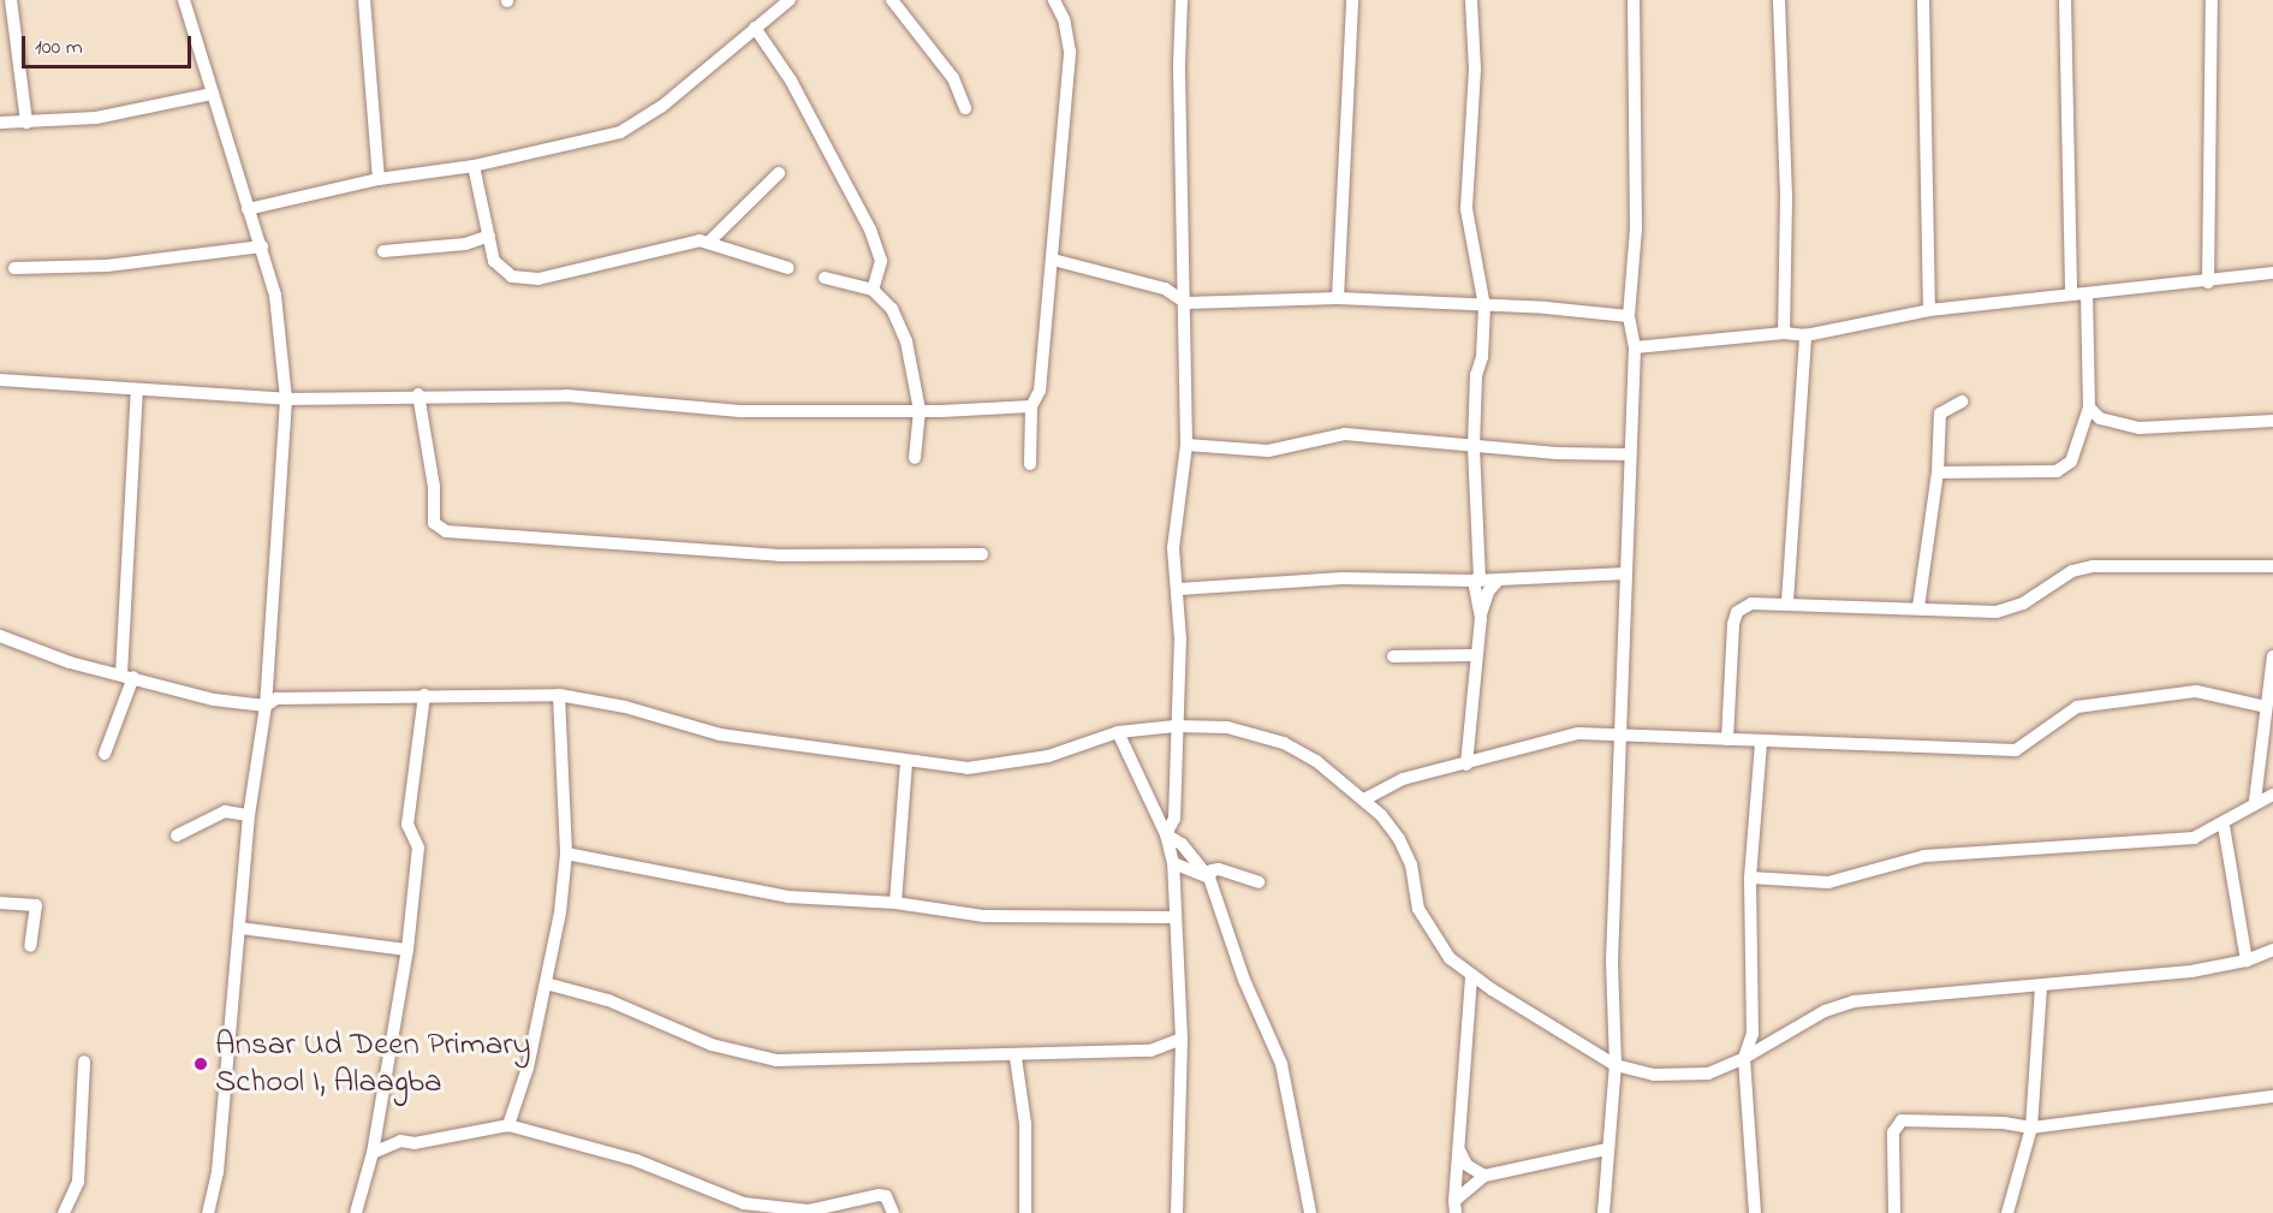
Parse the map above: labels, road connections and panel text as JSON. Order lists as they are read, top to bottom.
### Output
{
  "places": ["Ansar Ud Deen Primary School I, Alaagba"],
  "scale_bar": "100 m"
}
